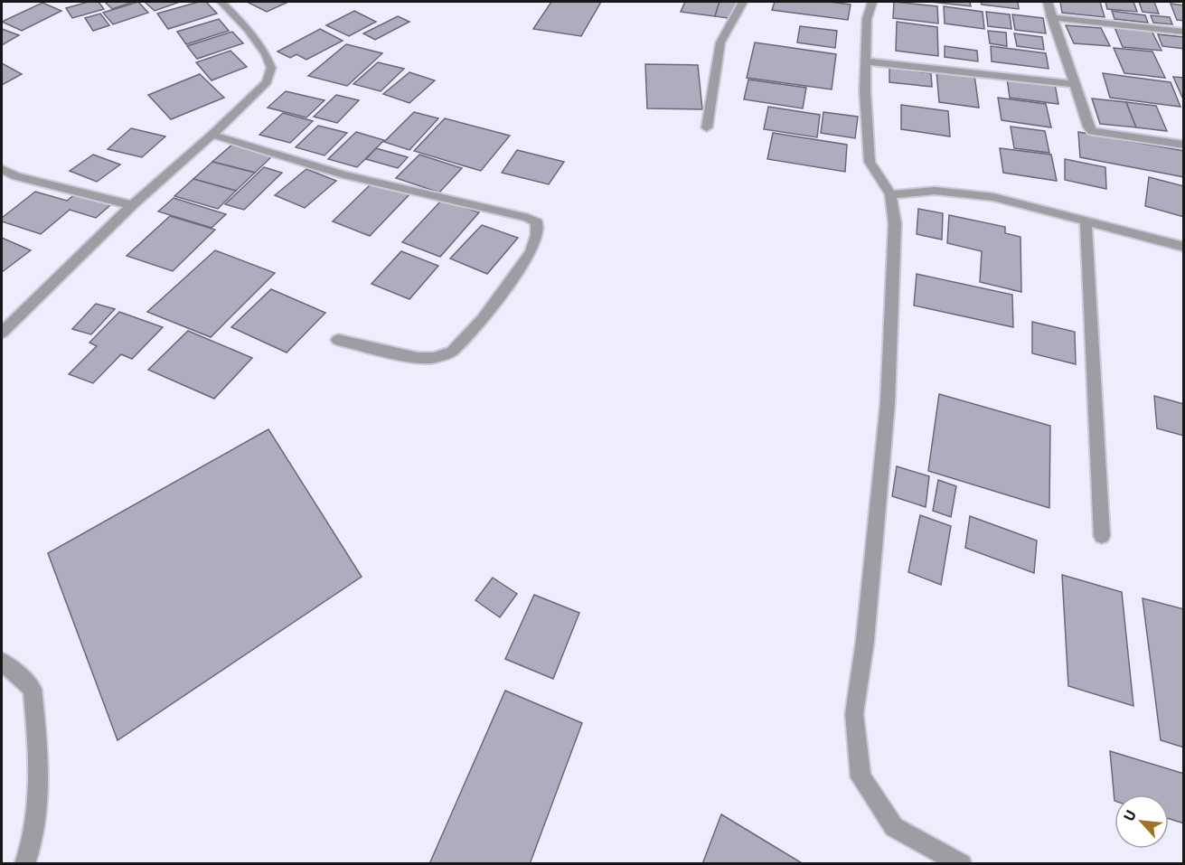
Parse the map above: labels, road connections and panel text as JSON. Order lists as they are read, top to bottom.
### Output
{
  "north": "top left"
}
